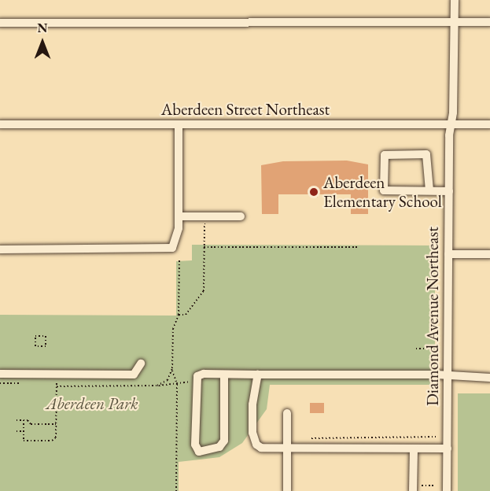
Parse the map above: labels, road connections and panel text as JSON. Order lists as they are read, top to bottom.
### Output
{
  "streets": {
    "street": ["Aberdeen Street Northeast", "Diamond Avenue Northeast"]
  },
  "crossings": [
    ["Aberdeen Street Northeast", "Diamond Avenue Northeast"]
  ],
  "parks": ["Aberdeen Park"],
  "places": ["Aberdeen Elementary School"],
  "north": "top"
}
